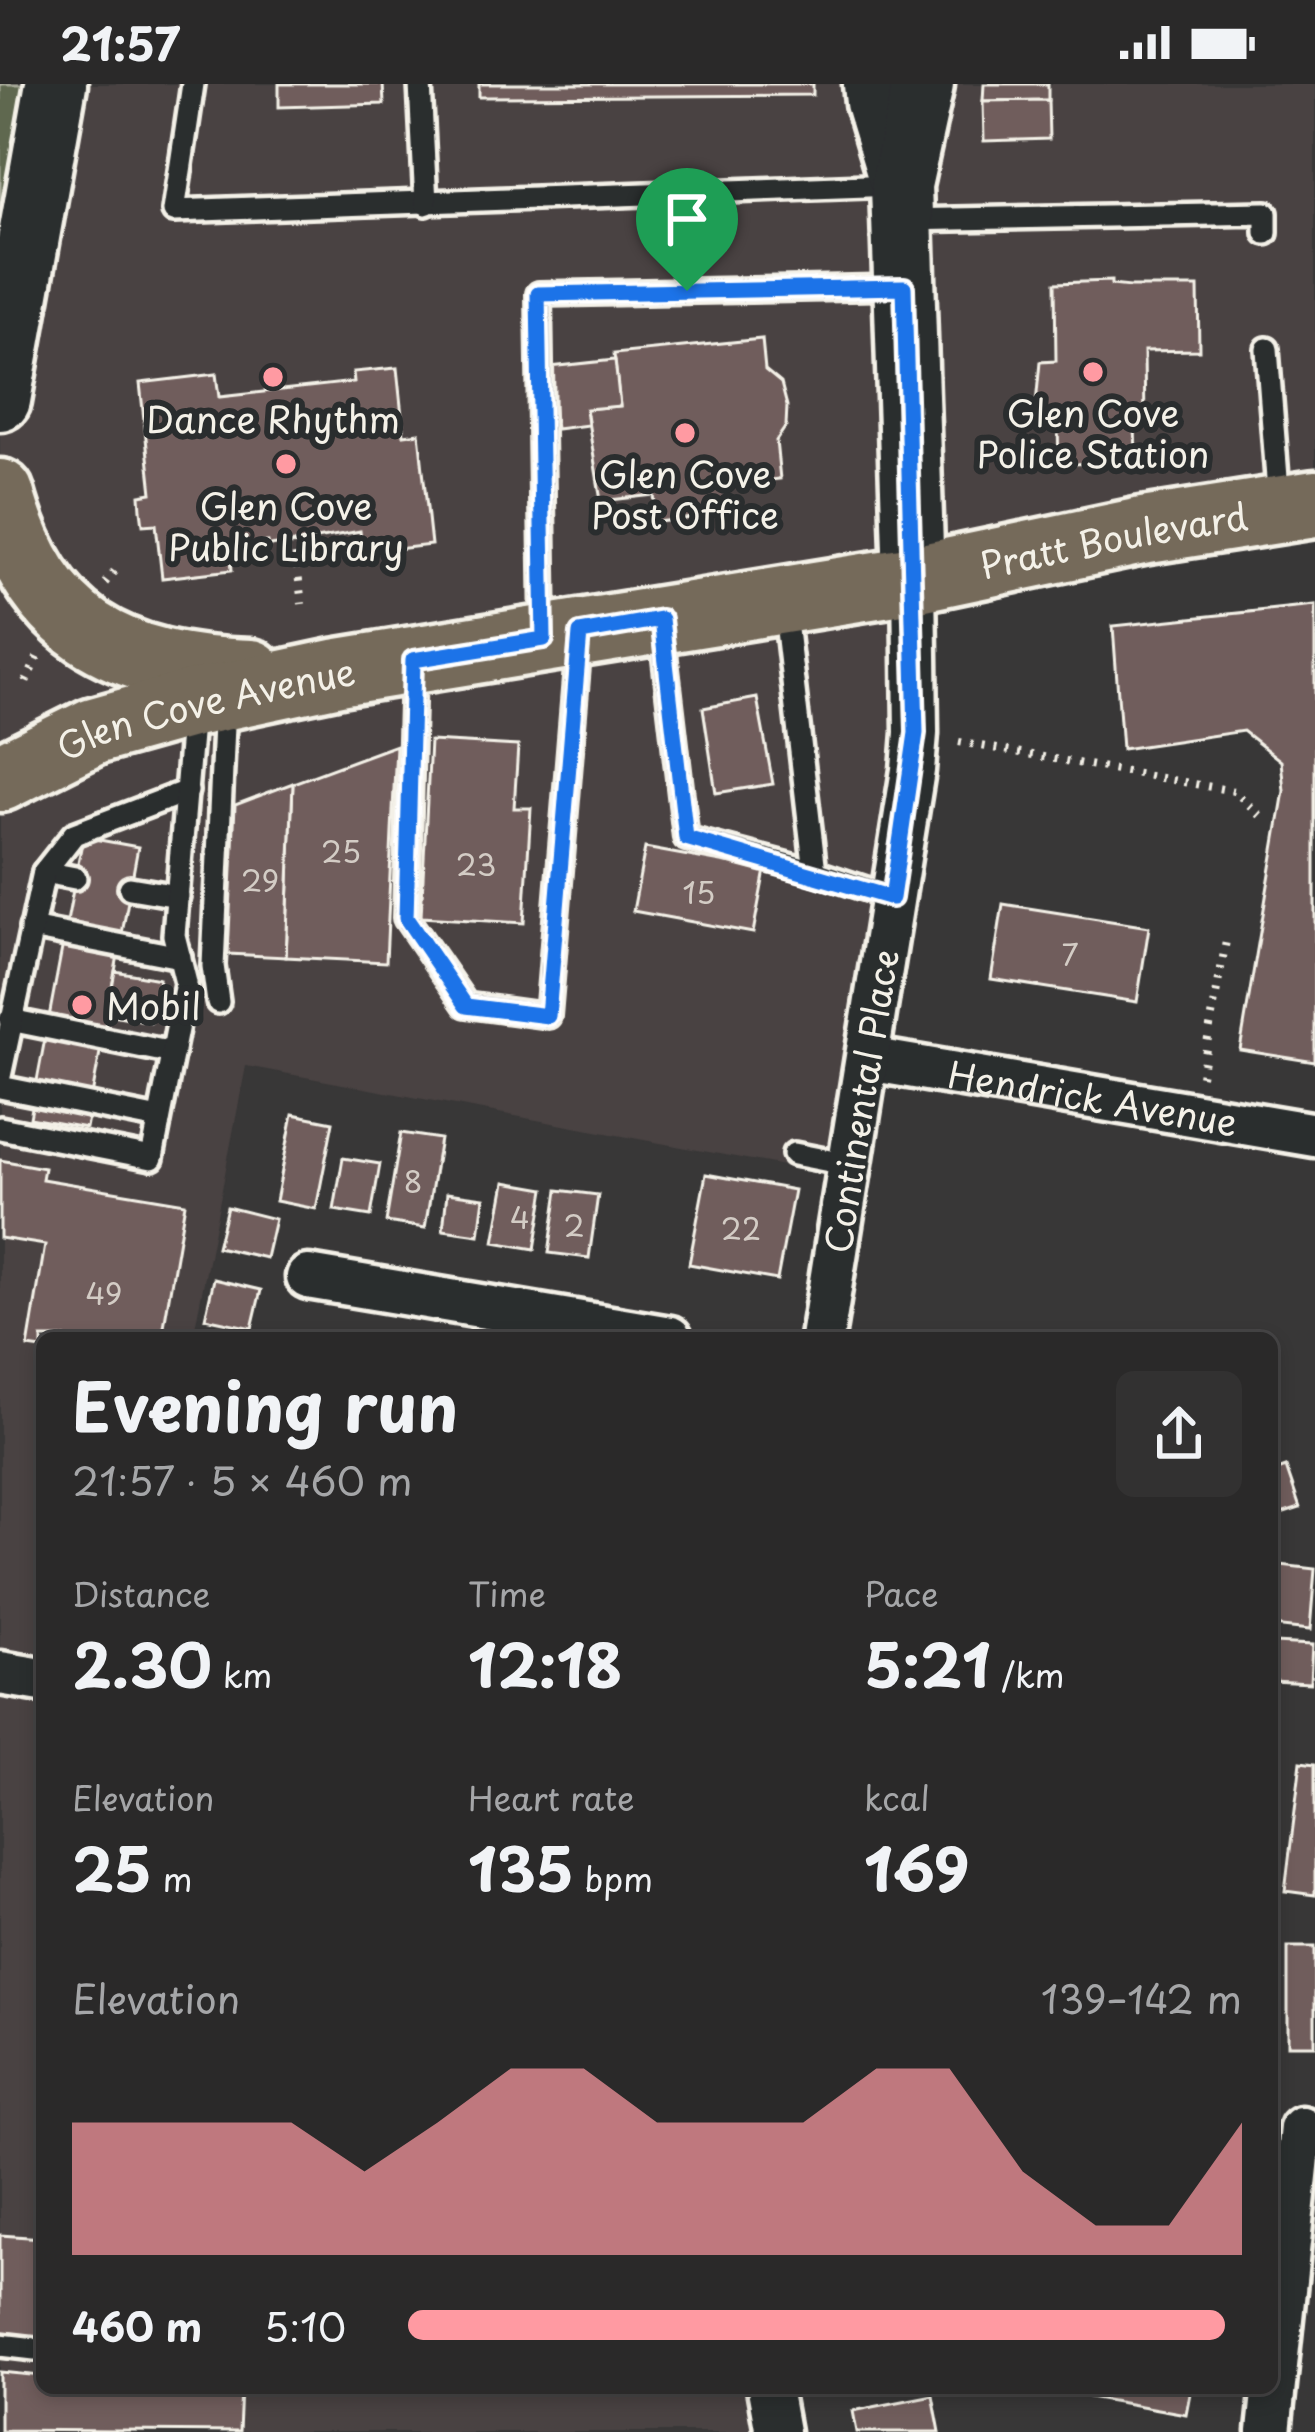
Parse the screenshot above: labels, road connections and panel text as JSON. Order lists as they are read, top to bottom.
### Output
{
  "streets": {
    "main road": ["Pratt Boulevard", "Glen Cove Avenue"],
    "street": ["Hendrick Avenue", "Continental Place"]
  },
  "crossings": [
    ["Pratt Boulevard", "Glen Cove Avenue"],
    ["Pratt Boulevard", "Continental Place"],
    ["Glen Cove Avenue", "Continental Place"],
    ["Hendrick Avenue", "Continental Place"]
  ],
  "places": [
    "Glen Cove Police Station",
    "Dance Rhythm",
    "Glen Cove Post Office",
    "Glen Cove Public Library",
    "Mobil"
  ],
  "house_numbers": [
    "25",
    "23",
    "29",
    "15",
    "7",
    "8",
    "4",
    "2",
    "22",
    "49"
  ],
  "page": {
    "status": "21:57",
    "heading": ["Evening run", "21:57 · 5 × 460 m"],
    "stats": [
      ["Distance", "2.30 km"],
      ["Time", "12:18"],
      ["Pace", "5:21 /km"],
      ["Elevation", "25 m"],
      ["Heart rate", "135 bpm"],
      ["kcal", "169"]
    ],
    "chart": ["Elevation", "139–142 m"],
    "list": [
      {
        "name": "460 m",
        "note": "5:10"
      }
    ]
  }
}
